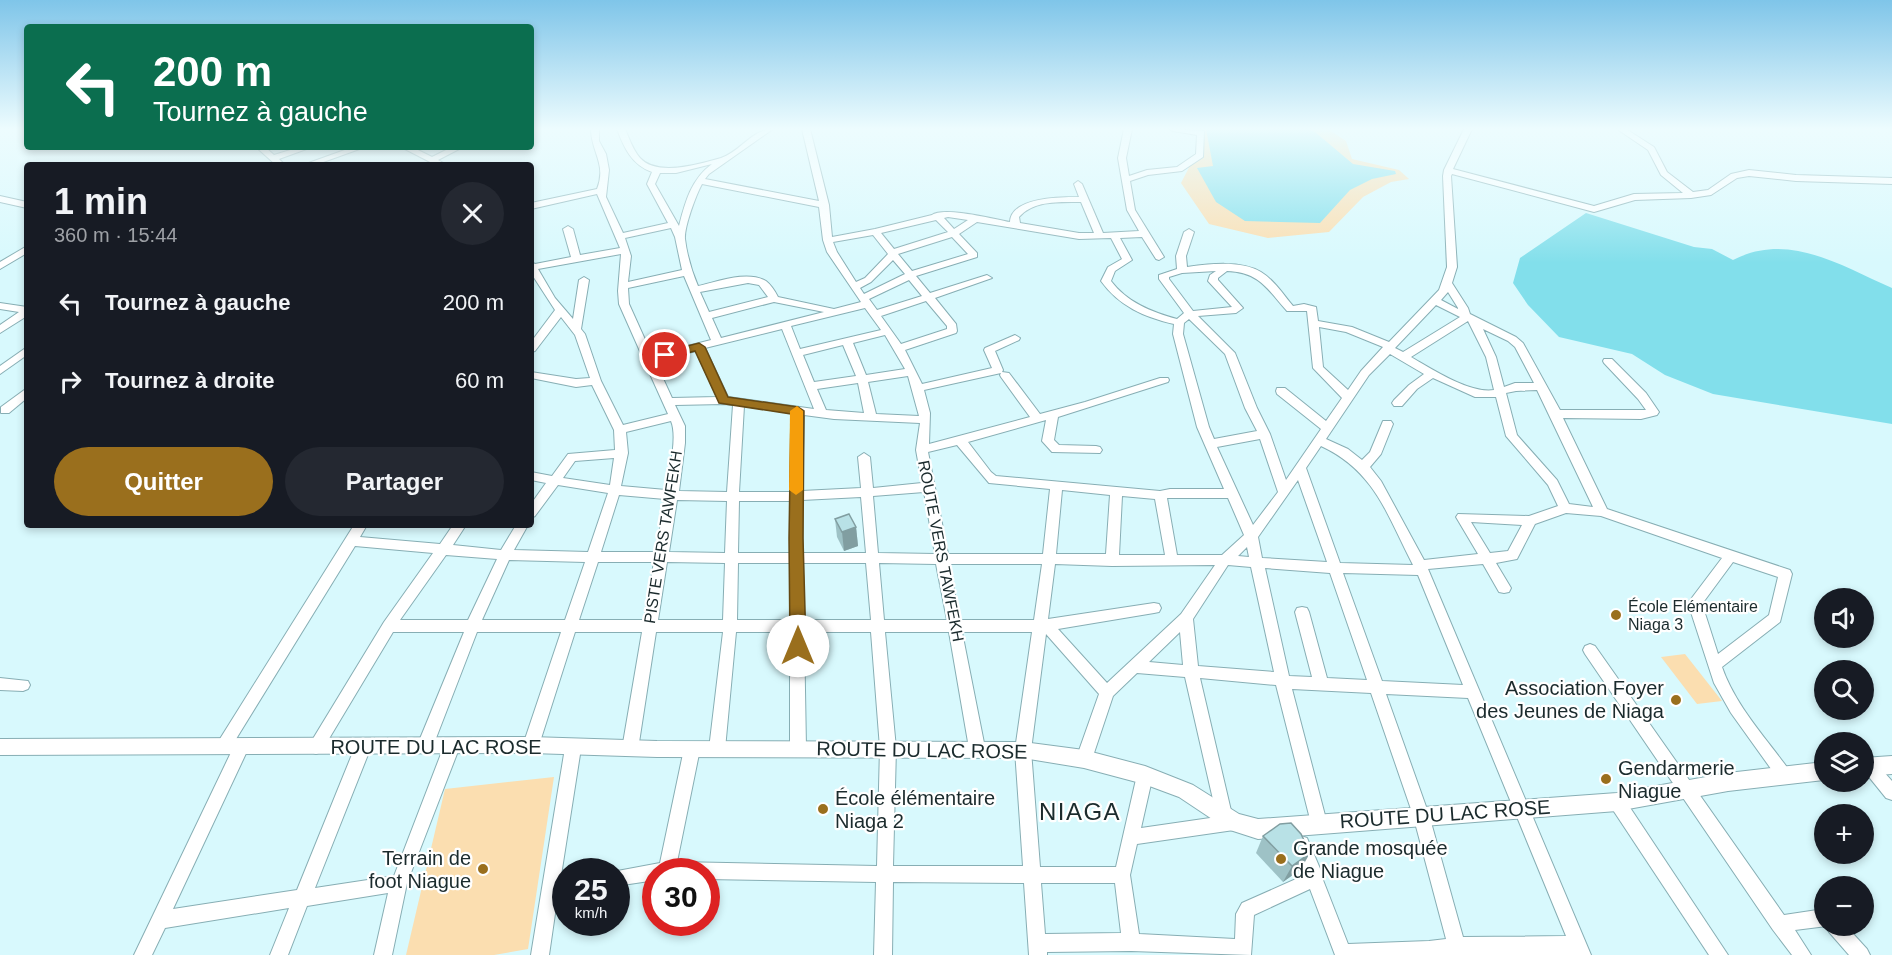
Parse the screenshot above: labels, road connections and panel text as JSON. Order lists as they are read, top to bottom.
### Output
{
  "streets": {
    "main road": ["ROUTE DU LAC ROSE"],
    "street": ["PISTE VERS TAWFEKH", "ROUTE VERS TAWFEKH"]
  },
  "crossings": [
    ["PISTE VERS TAWFEKH", "ROUTE DU LAC ROSE"],
    ["ROUTE VERS TAWFEKH", "ROUTE DU LAC ROSE"]
  ],
  "districts": ["NIAGA"],
  "places": [
    "École Elémentaire Niaga 3",
    "Association Foyer des Jeunes de Niaga",
    "Gendarmerie Niague",
    "École élémentaire Niaga 2",
    "Grande mosquée de Niague",
    "Terrain de foot Niague"
  ],
  "page": {
    "turn": ["200 m", "Tournez à gauche"],
    "heading": ["1 min", "360 m · 15:44"],
    "list": [
      {
        "name": "Tournez à gauche",
        "value": "200 m"
      },
      {
        "name": "Tournez à droite",
        "value": "60 m"
      }
    ],
    "buttons": ["Quitter", "Partager"],
    "map_buttons": ["+", "−"],
    "speed": "25 km/h",
    "limit": "30"
  }
}
